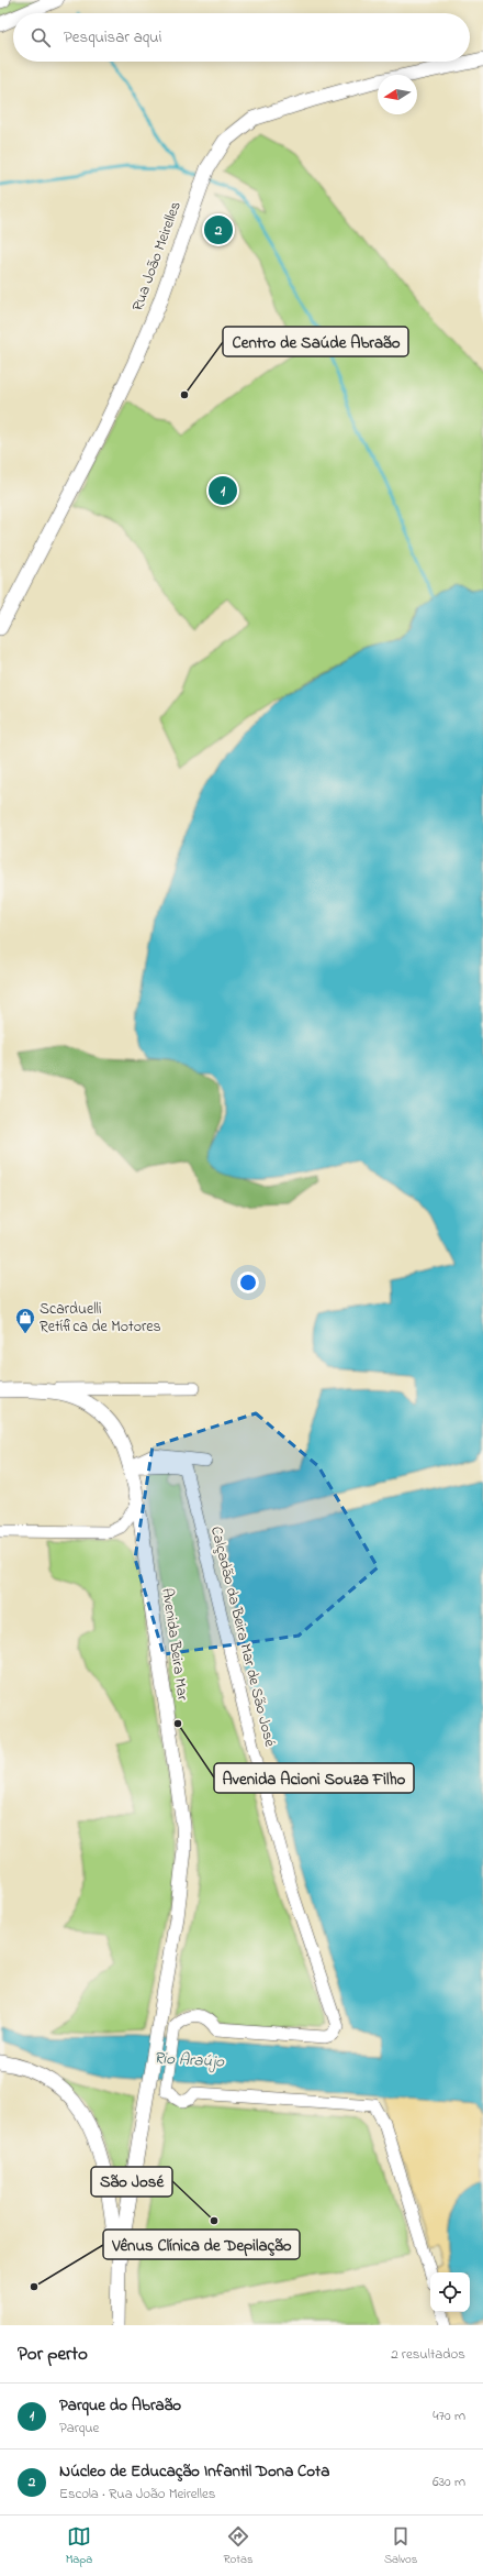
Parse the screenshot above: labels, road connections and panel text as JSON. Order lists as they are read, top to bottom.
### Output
{
  "streets": {
    "main road": ["Rua João Meirelles", "Avenida Beira Mar"],
    "street": ["Calçadão da Beira Mar de São José"]
  },
  "crossings": [
    ["Calçadão da Beira Mar de São José", "Avenida Beira Mar"]
  ],
  "water": ["Rio Araújo"],
  "places": {
    "other": [
      "Centro de Saúde Abraão",
      "Avenida Acioni Souza Filho",
      "São José",
      "Vênus Clínica de Depilação"
    ],
    "shop": ["Scarduelli Retífica de Motores"]
  },
  "north": "left",
  "page": {
    "search": "Pesquisar aqui",
    "pins": ["2", "1"],
    "heading": ["Por perto", "2 resultados"],
    "list": [
      {
        "mark": "1",
        "name": "Parque do Abraão",
        "note": "Parque",
        "value": "470 m"
      },
      {
        "mark": "2",
        "name": "Núcleo de Educação Infantil Dona Cota",
        "note": "Escola · Rua João Meirelles",
        "value": "630 m"
      }
    ],
    "nav": ["Mapa", "Rotas", "Salvos"]
  }
}
